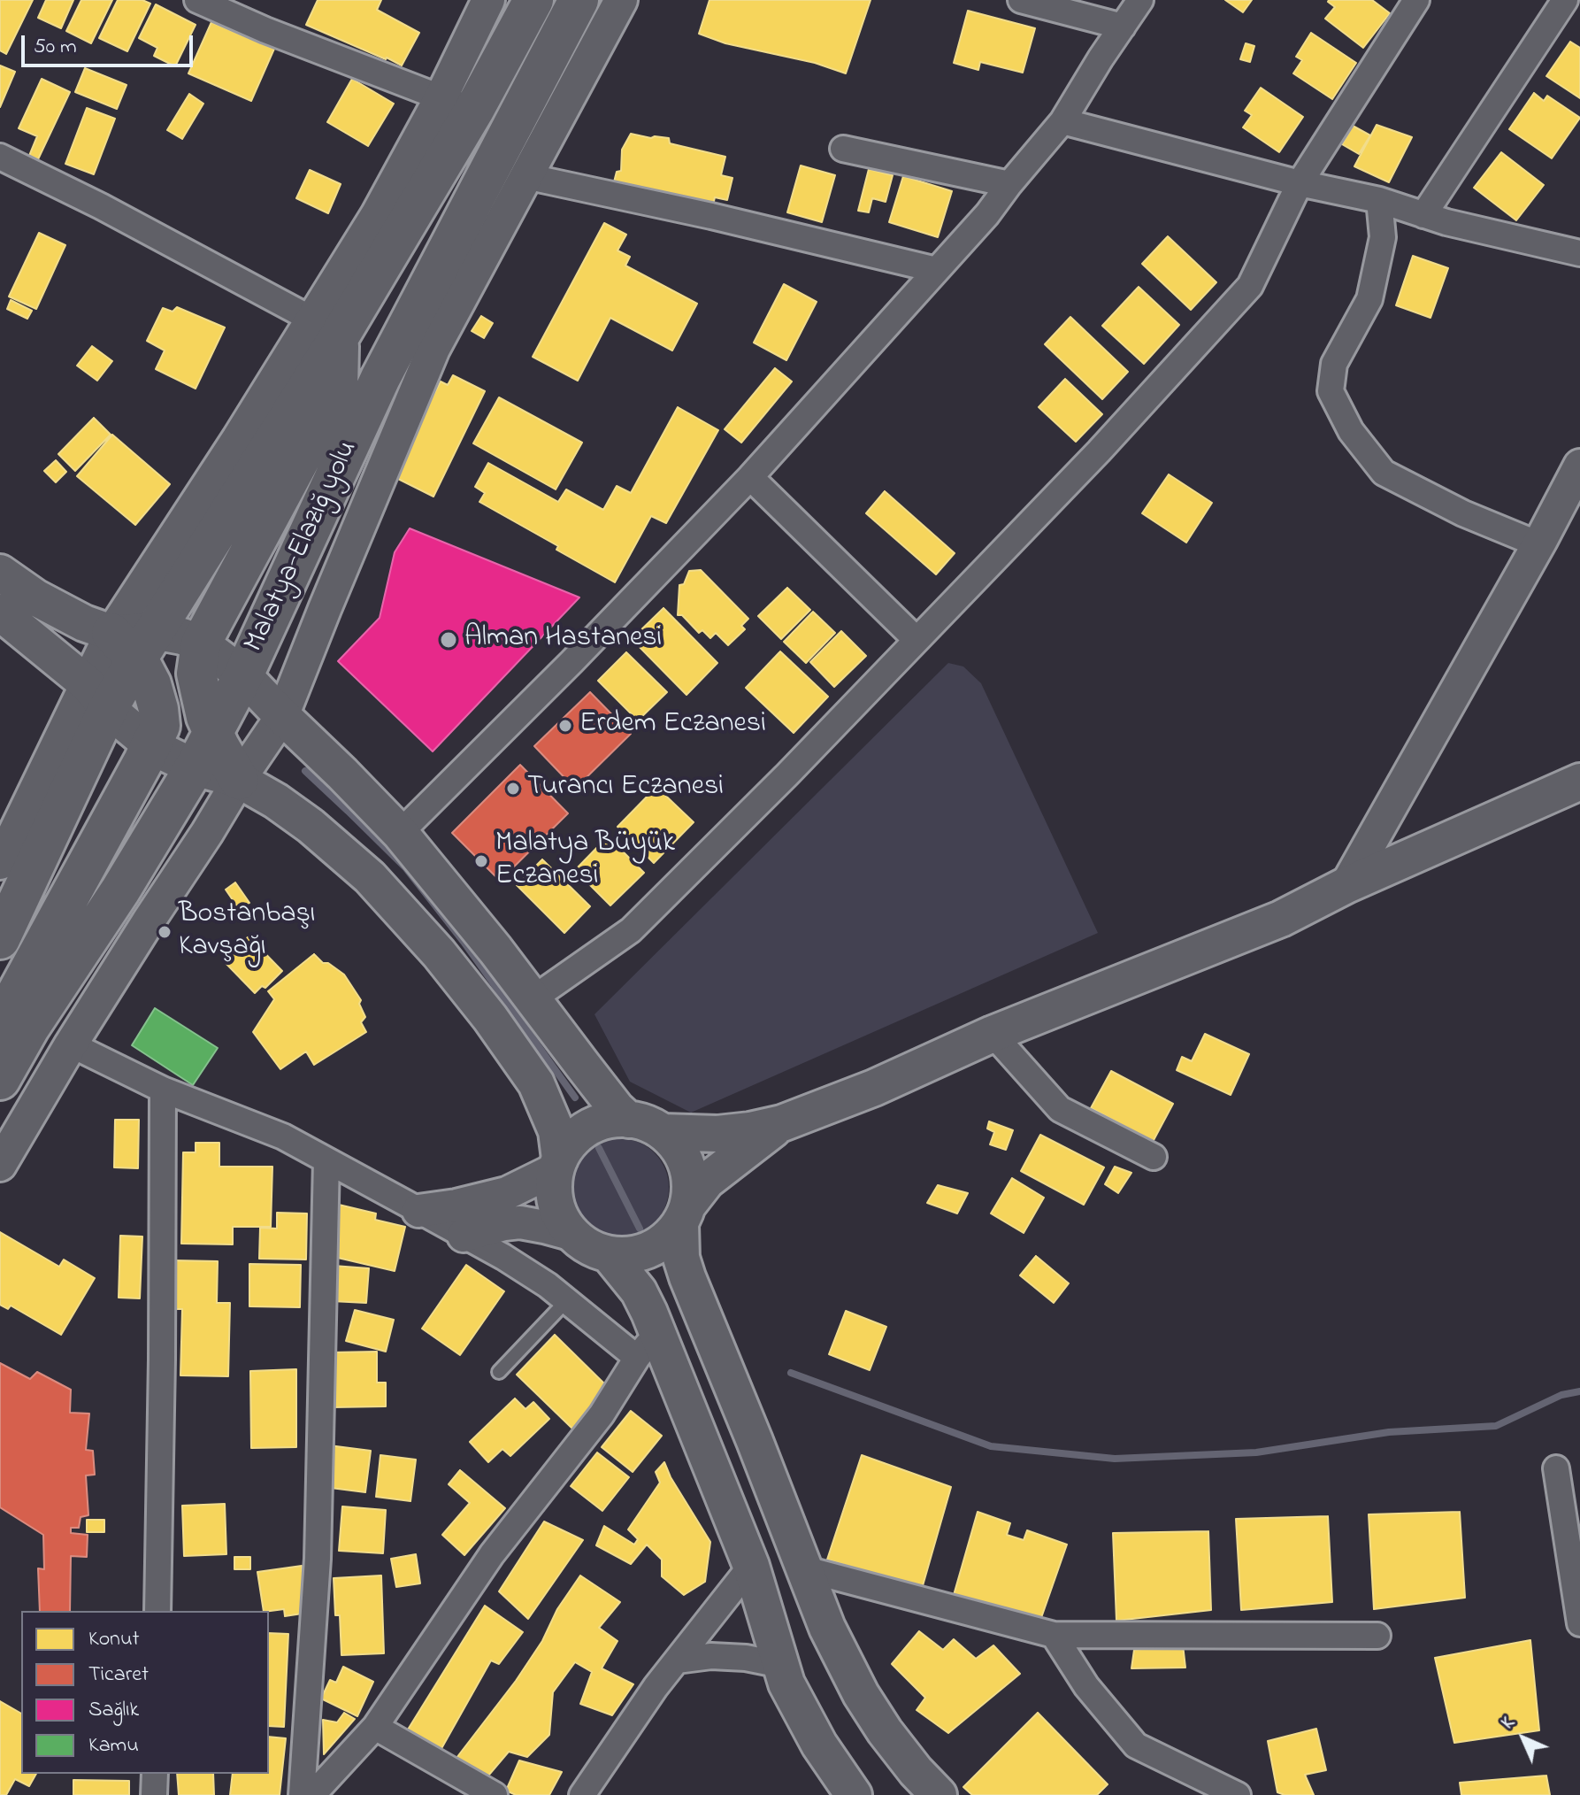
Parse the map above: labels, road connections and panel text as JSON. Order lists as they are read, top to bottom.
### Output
{
  "streets": {
    "highway": ["Malatya-Elazığ yolu"]
  },
  "places": [
    "Alman Hastanesi",
    "Erdem Eczanesi",
    "Turancı Eczanesi",
    "Malatya Büyük Eczanesi",
    "Bostanbaşı Kavşağı"
  ],
  "legend": [
    "Konut",
    "Ticaret",
    "Sağlık",
    "Kamu"
  ],
  "scale_bar": "50 m",
  "north": "top left"
}
